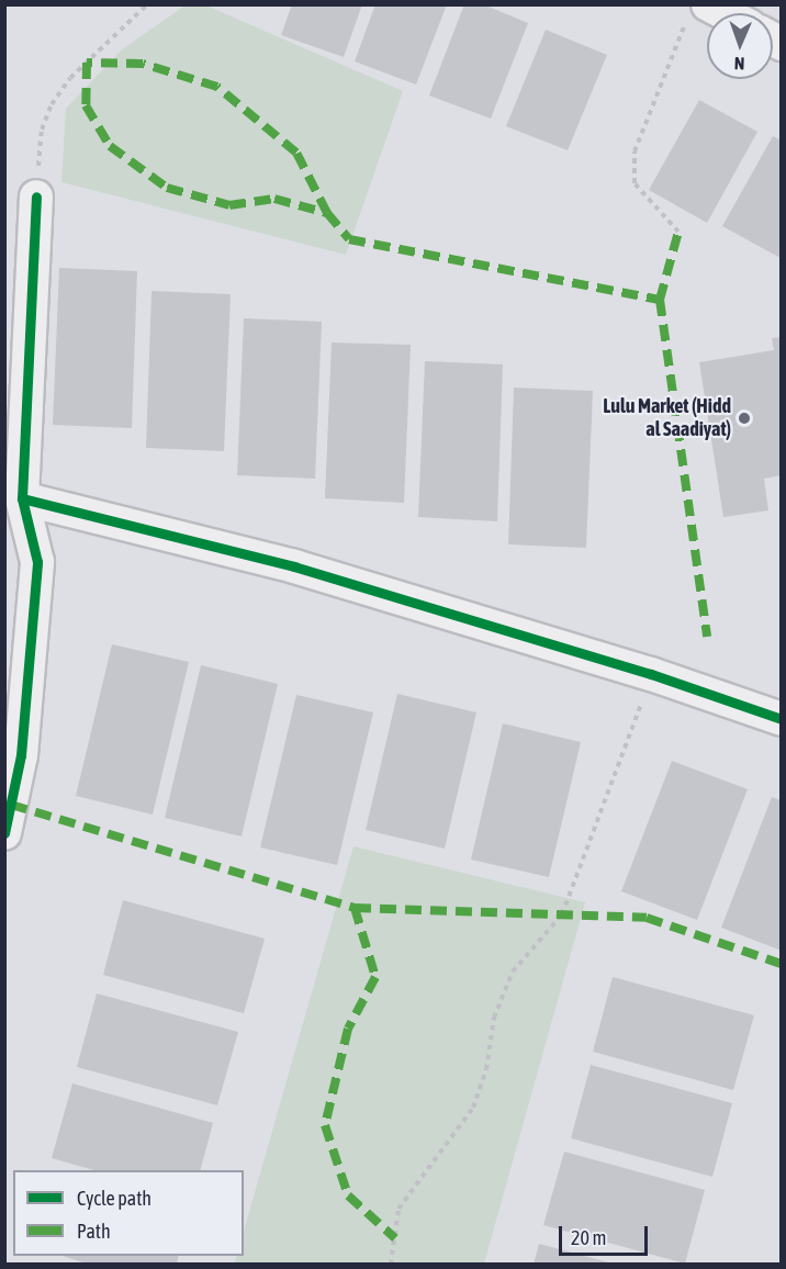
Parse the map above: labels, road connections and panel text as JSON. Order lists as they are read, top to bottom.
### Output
{
  "places": ["Lulu Market (Hidd al Saadiyat)"],
  "legend": ["Cycle path", "Path"],
  "scale_bar": "20 m",
  "north": "bottom"
}
